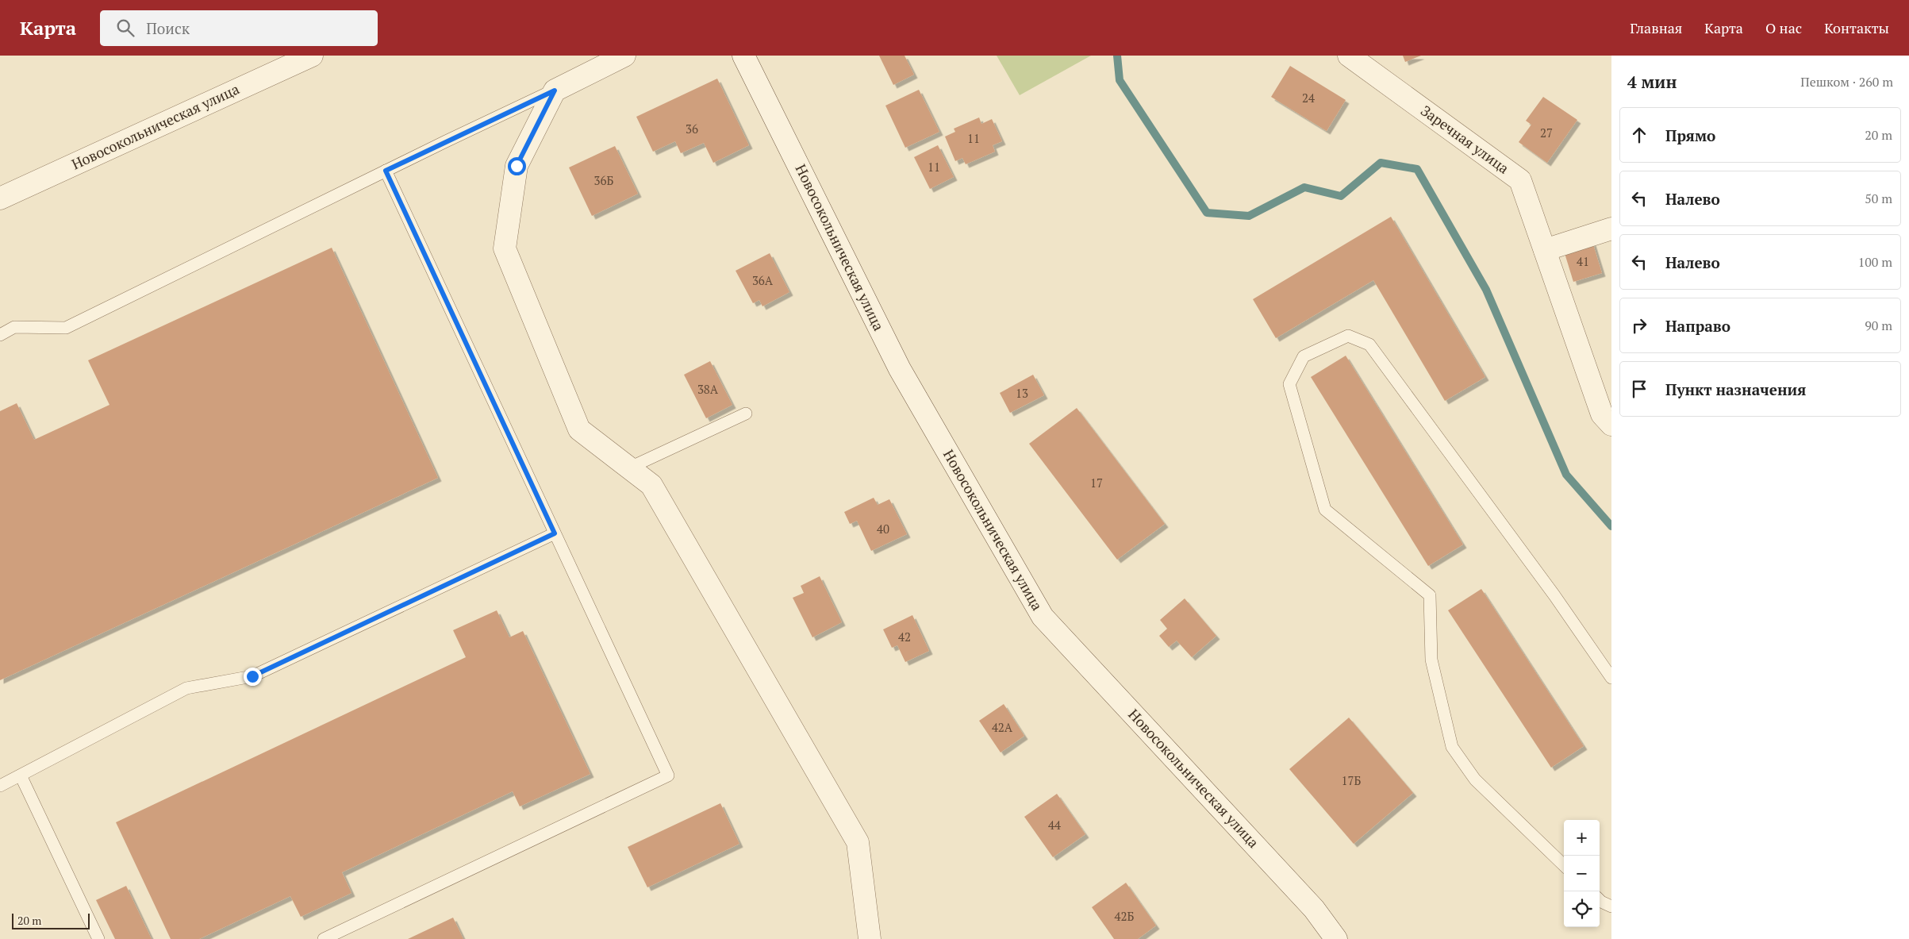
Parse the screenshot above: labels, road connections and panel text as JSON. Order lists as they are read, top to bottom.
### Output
{
  "streets": {
    "street": ["Новосокольническая улица", "Заречная улица"]
  },
  "house_numbers": [
    "24",
    "36",
    "27",
    "11",
    "11",
    "36Б",
    "41",
    "36А",
    "38А",
    "13",
    "17",
    "40",
    "42",
    "42А",
    "17Б",
    "44",
    "42Б"
  ],
  "scale_bar": "20 m",
  "page": {
    "header": "Карта",
    "search": "Поиск",
    "nav": [
      "Главная",
      "Карта",
      "О нас",
      "Контакты"
    ],
    "heading": ["4 мин", "Пешком · 260 m"],
    "list": [
      ["Прямо", "20 m"],
      ["Налево", "50 m"],
      ["Налево", "100 m"],
      ["Направо", "90 m"],
      "Пункт назначения"
    ],
    "map_buttons": ["+", "−"],
    "scale": "20 m"
  }
}
